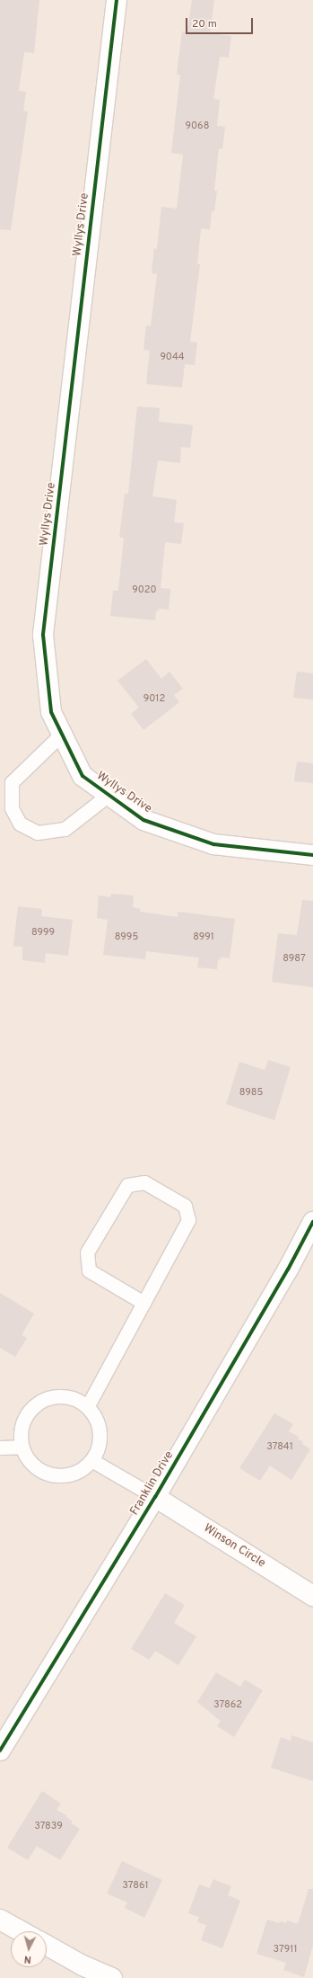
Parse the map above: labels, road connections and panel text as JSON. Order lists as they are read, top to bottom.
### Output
{
  "streets": {
    "street": ["Wyllys Drive", "Franklin Drive", "Winson Circle"]
  },
  "crossings": [
    ["Franklin Drive", "Winson Circle"]
  ],
  "house_numbers": [
    "9068",
    "9044",
    "9020",
    "9012",
    "8999",
    "8995",
    "8991",
    "8987",
    "8985",
    "37841",
    "37862",
    "37839",
    "37861",
    "37911"
  ],
  "scale_bar": "20 m",
  "north": "bottom"
}
